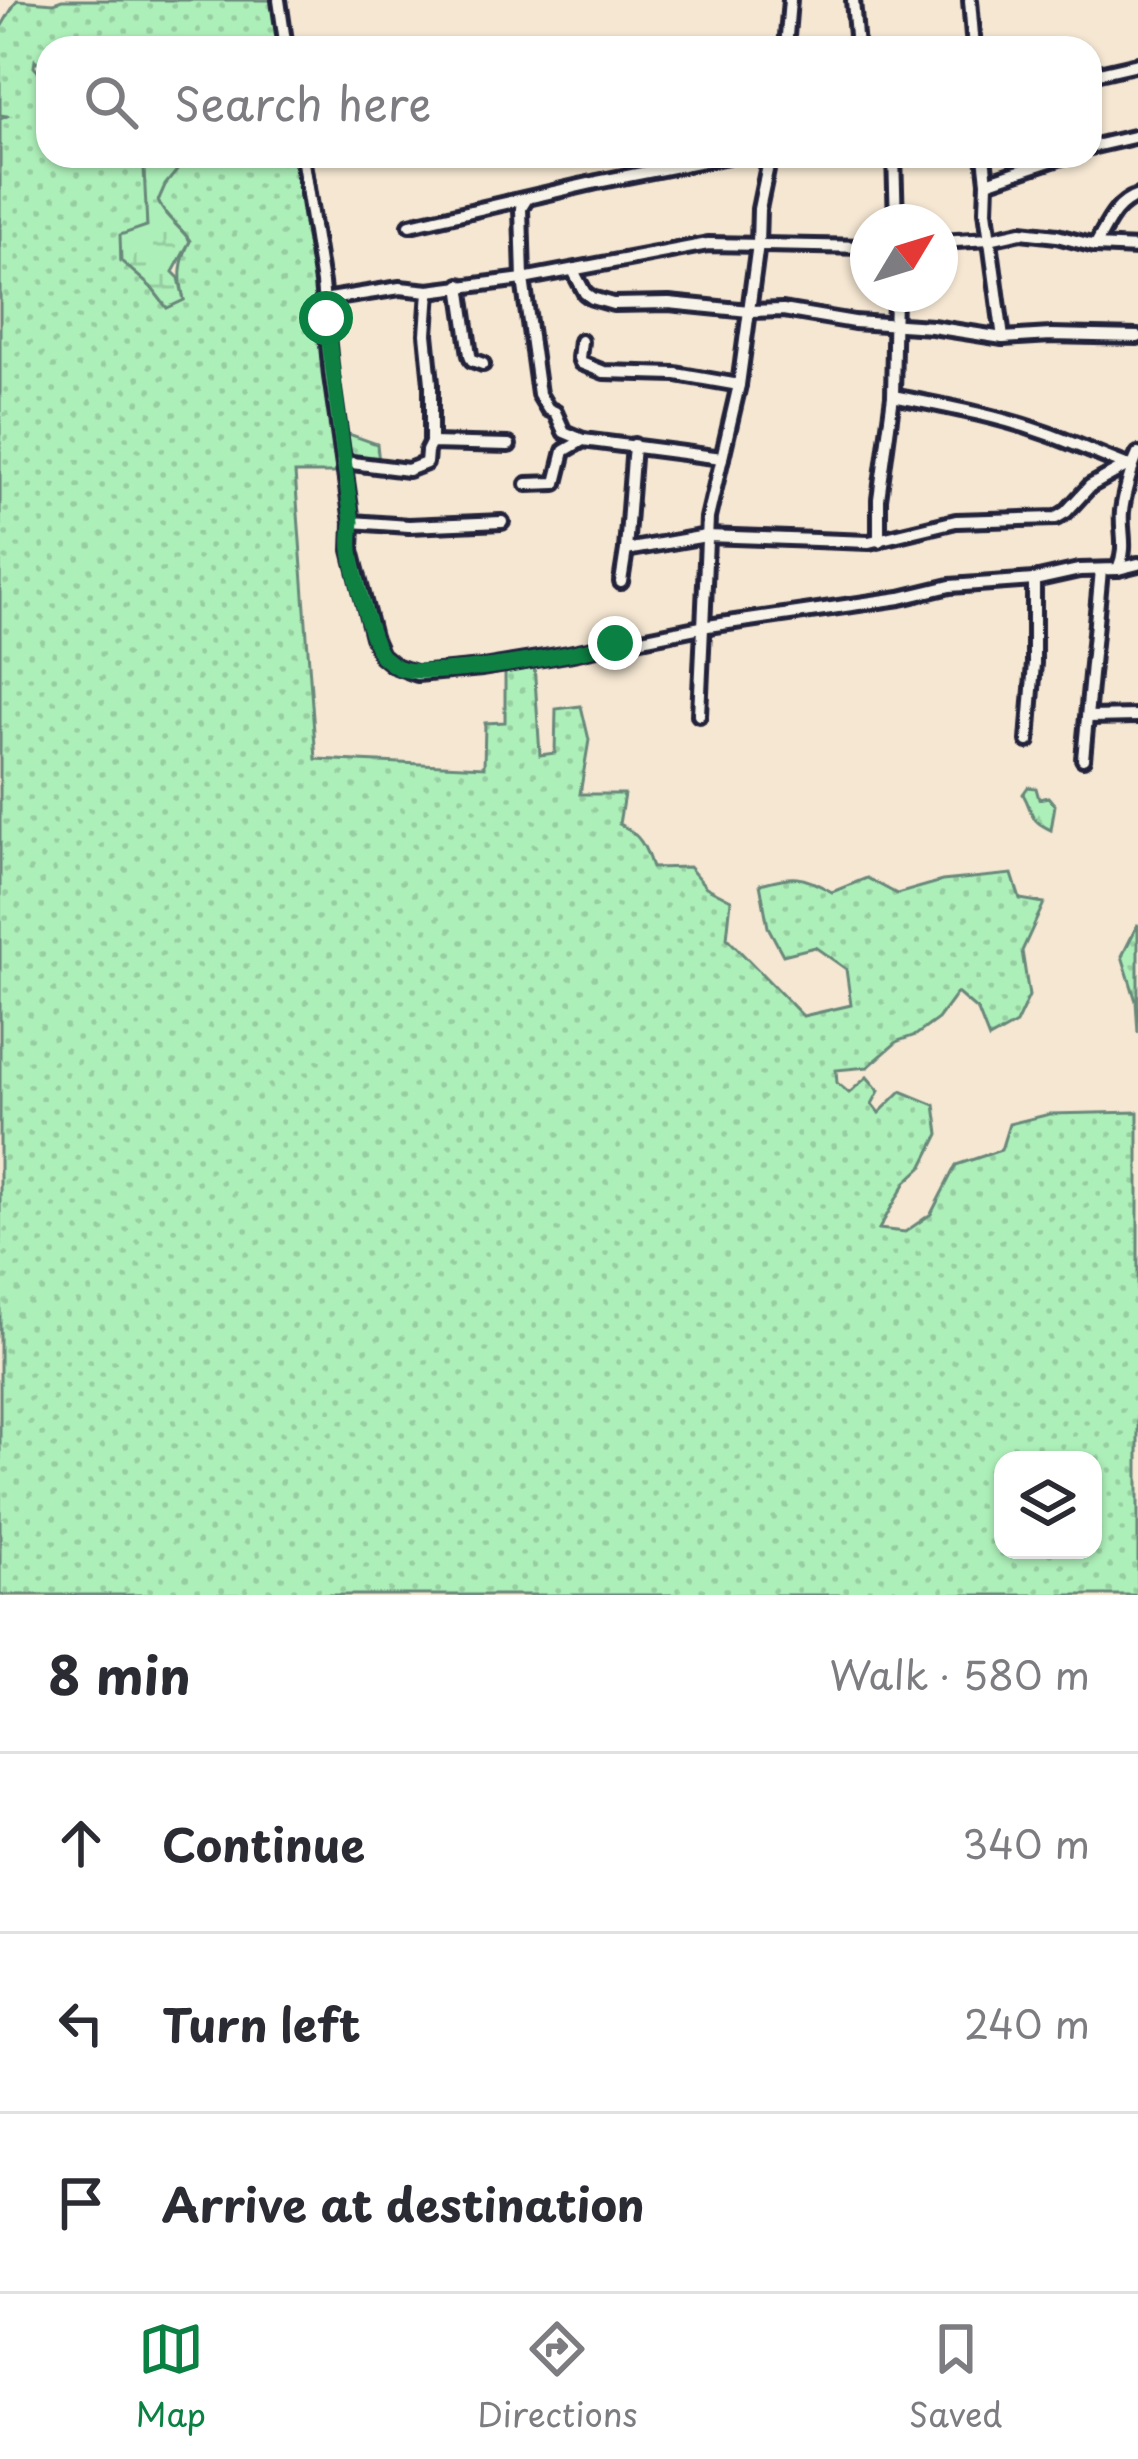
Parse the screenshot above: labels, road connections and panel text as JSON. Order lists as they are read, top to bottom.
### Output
{
  "north": "top right",
  "page": {
    "search": "Search here",
    "heading": ["8 min", "Walk · 580 m"],
    "list": [
      ["Continue", "340 m"],
      ["Turn left", "240 m"],
      "Arrive at destination"
    ],
    "nav": ["Map", "Directions", "Saved"]
  }
}
